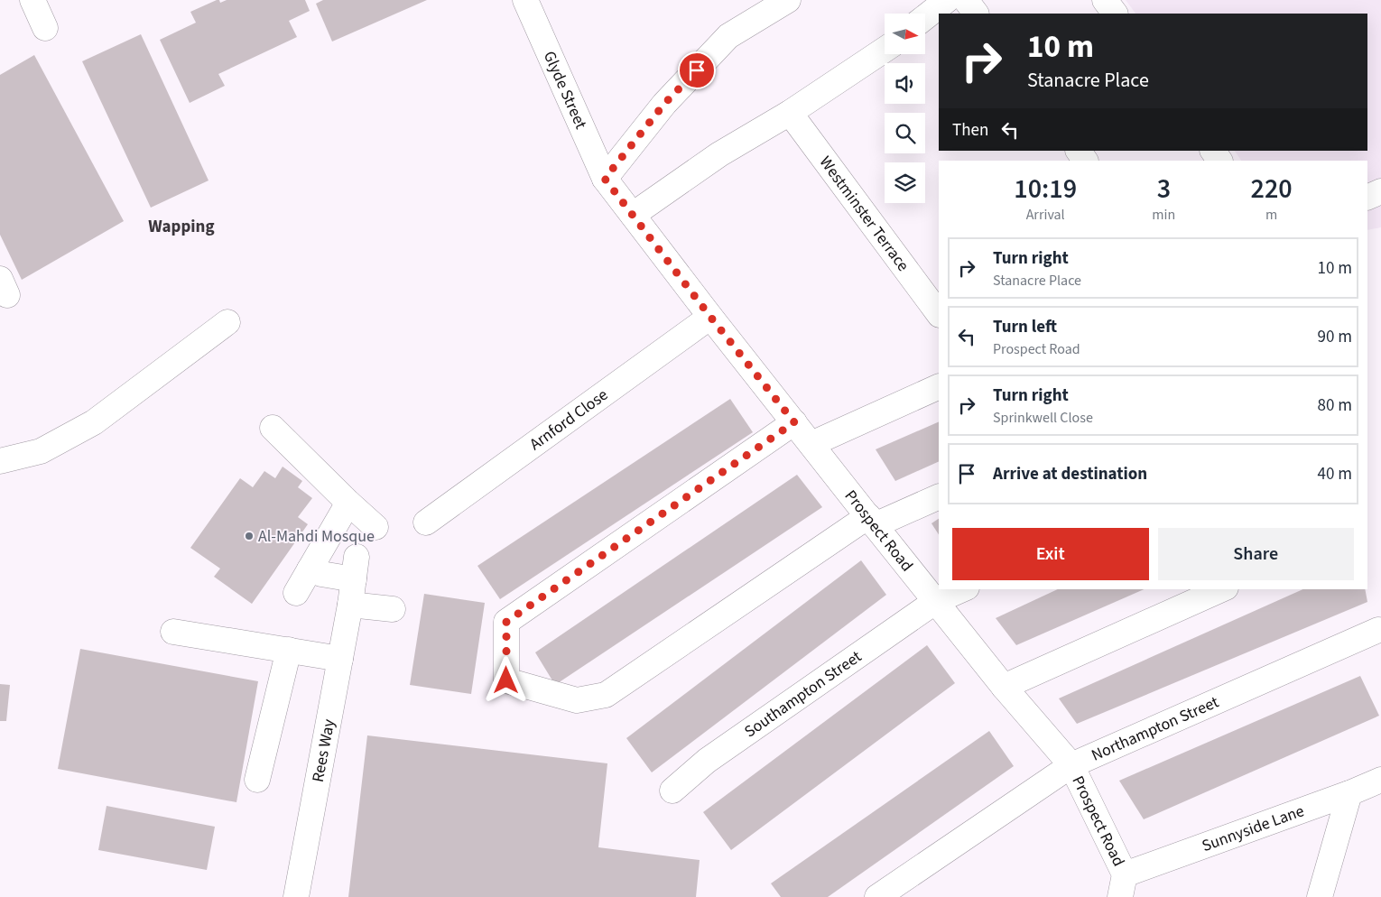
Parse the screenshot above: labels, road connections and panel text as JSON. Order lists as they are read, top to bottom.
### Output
{
  "streets": {
    "street": [
      "Glyde Street",
      "Westminster Terrace",
      "Arnford Close",
      "Prospect Road",
      "Southampton Street",
      "Northampton Street",
      "Rees Way",
      "Sunnyside Lane"
    ]
  },
  "crossings": [
    ["Glyde Street", "Prospect Road"],
    ["Arnford Close", "Prospect Road"],
    ["Prospect Road", "Southampton Street"],
    ["Prospect Road", "Northampton Street"],
    ["Prospect Road", "Sunnyside Lane"]
  ],
  "districts": ["Wapping"],
  "places": ["Al‐Mahdi Mosque"],
  "north": "right",
  "page": {
    "turn": ["10 m", "Stanacre Place"],
    "then": "Then",
    "eta": [
      "10:19",
      "Arrival",
      "3",
      "min",
      "220",
      "m"
    ],
    "list": [
      {
        "name": "Turn right",
        "note": "Stanacre Place",
        "value": "10 m"
      },
      {
        "name": "Turn left",
        "note": "Prospect Road",
        "value": "90 m"
      },
      {
        "name": "Turn right",
        "note": "Sprinkwell Close",
        "value": "80 m"
      },
      {
        "name": "Arrive at destination",
        "value": "40 m"
      }
    ],
    "buttons": ["Exit", "Share"]
  }
}
